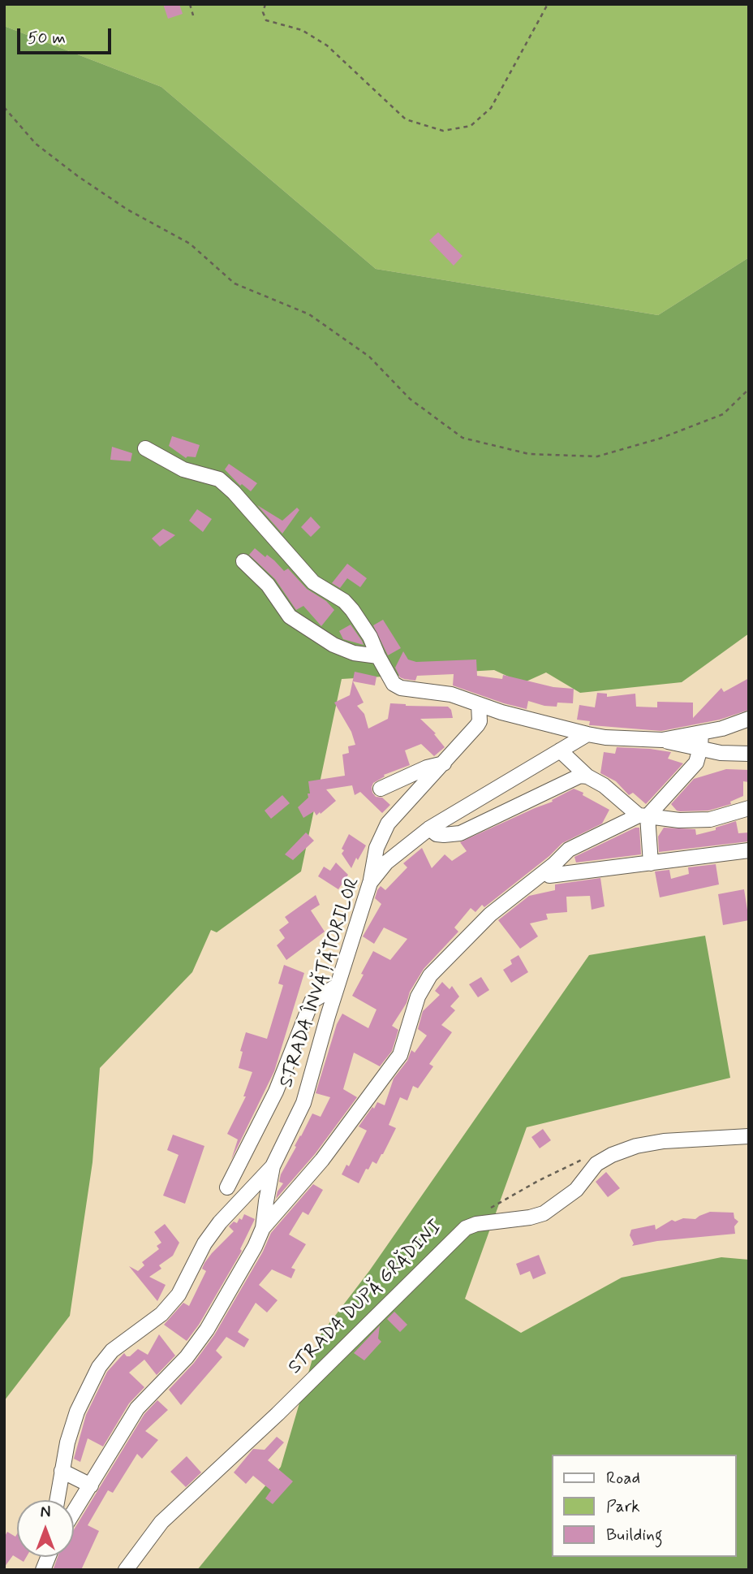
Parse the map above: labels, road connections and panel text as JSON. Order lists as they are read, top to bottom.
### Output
{
  "streets": {
    "street": ["STRADA ÎNVĂȚĂTORILOR", "STRADA DUPĂ GRĂDINI"]
  },
  "legend": ["Road", "Park", "Building"],
  "scale_bar": "50 m",
  "north": "top"
}
